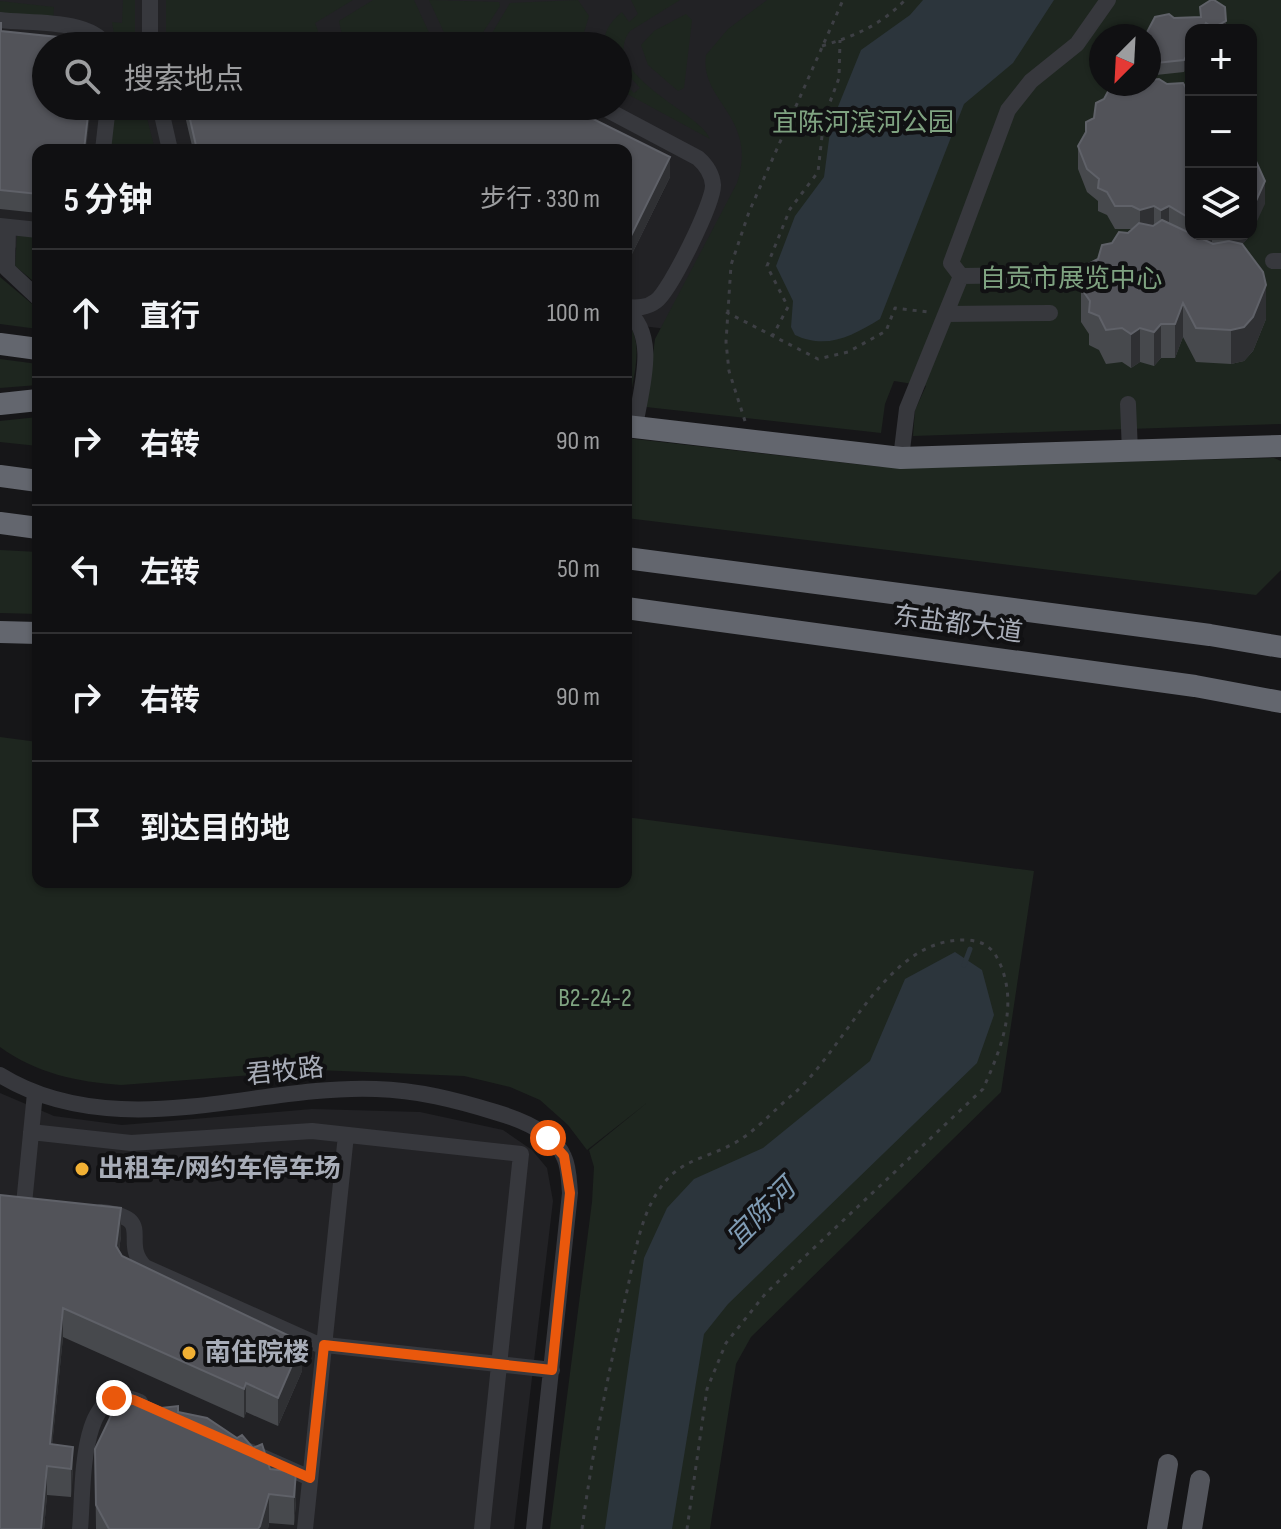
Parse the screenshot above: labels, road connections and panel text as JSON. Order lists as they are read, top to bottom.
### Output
{
  "streets": {
    "highway": ["东盐都大道"],
    "street": ["君牧路"]
  },
  "water": ["宜陈河"],
  "parks": ["宜陈河滨河公园", "自贡市展览中心", "B2-24-2"],
  "places": ["出租车/网约车停车场", "南住院楼"],
  "north": "bottom left",
  "page": {
    "map_buttons": ["+", "−"],
    "search": "搜索地点",
    "heading": ["5 分钟", "步行 · 330 m"],
    "list": [
      ["直行", "100 m"],
      ["右转", "90 m"],
      ["左转", "50 m"],
      ["右转", "90 m"],
      "到达目的地"
    ]
  }
}
